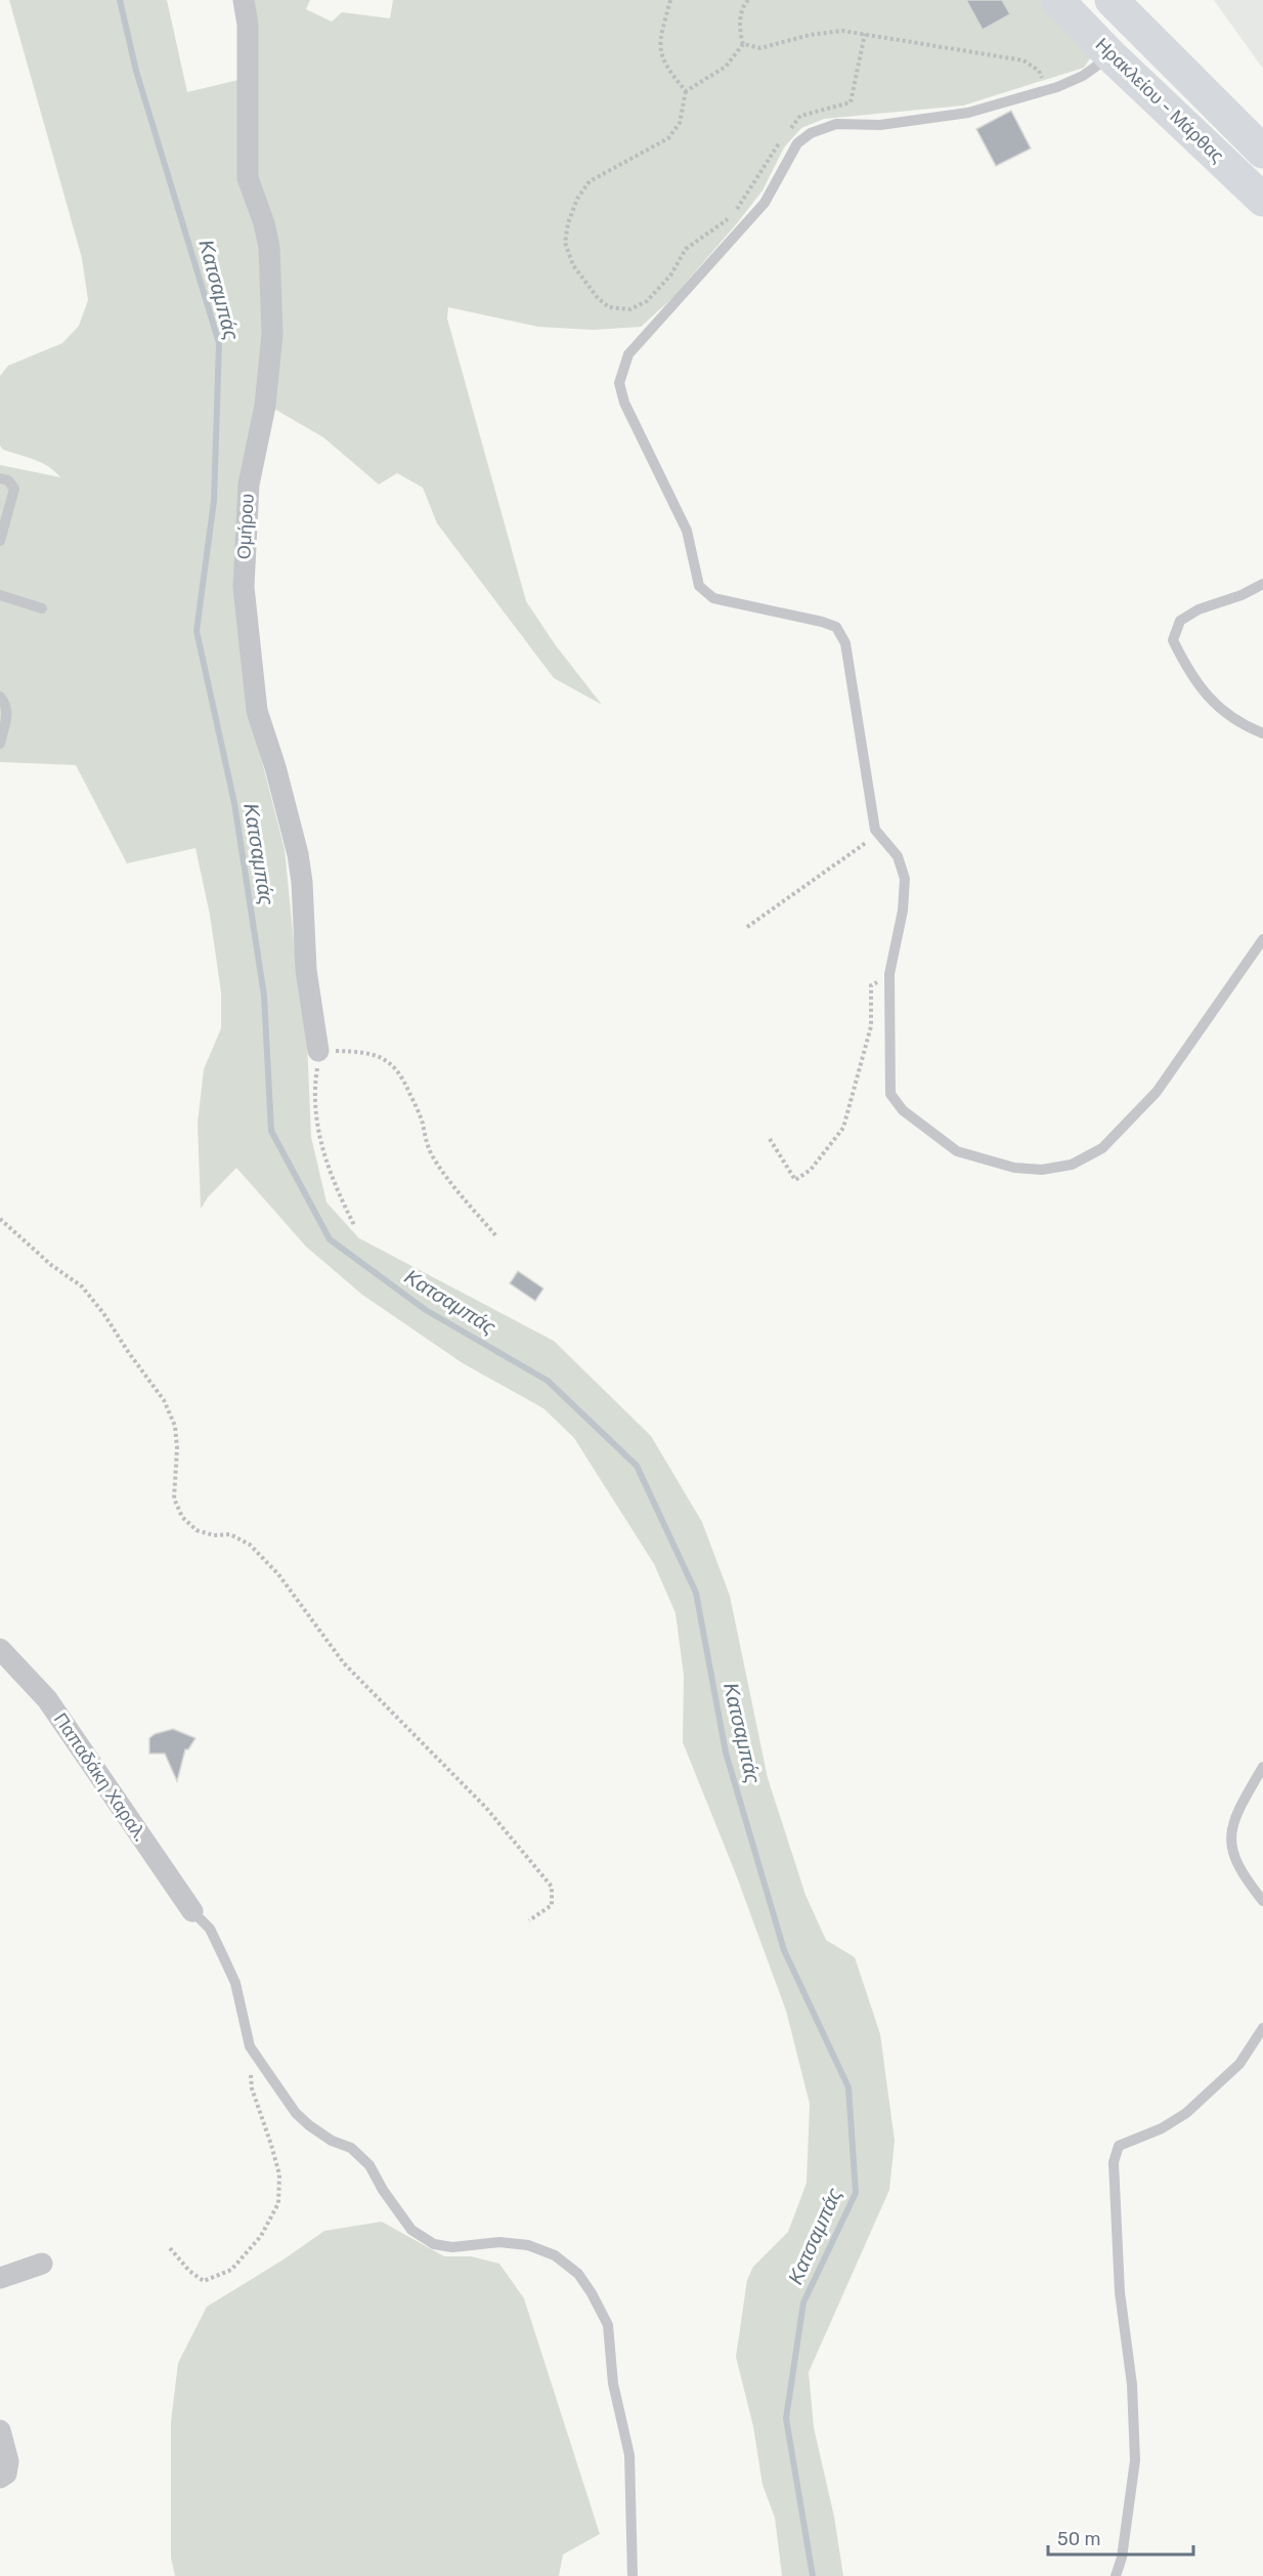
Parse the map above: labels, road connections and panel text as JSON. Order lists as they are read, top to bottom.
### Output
{
  "streets": {
    "main road": ["Ηρακλείου - Μάρθας"],
    "street": ["Ομήρου", "Παπαδάκη Χαραλ."]
  },
  "water": ["Κατσαμπάς"],
  "scale_bar": "50 m"
}
